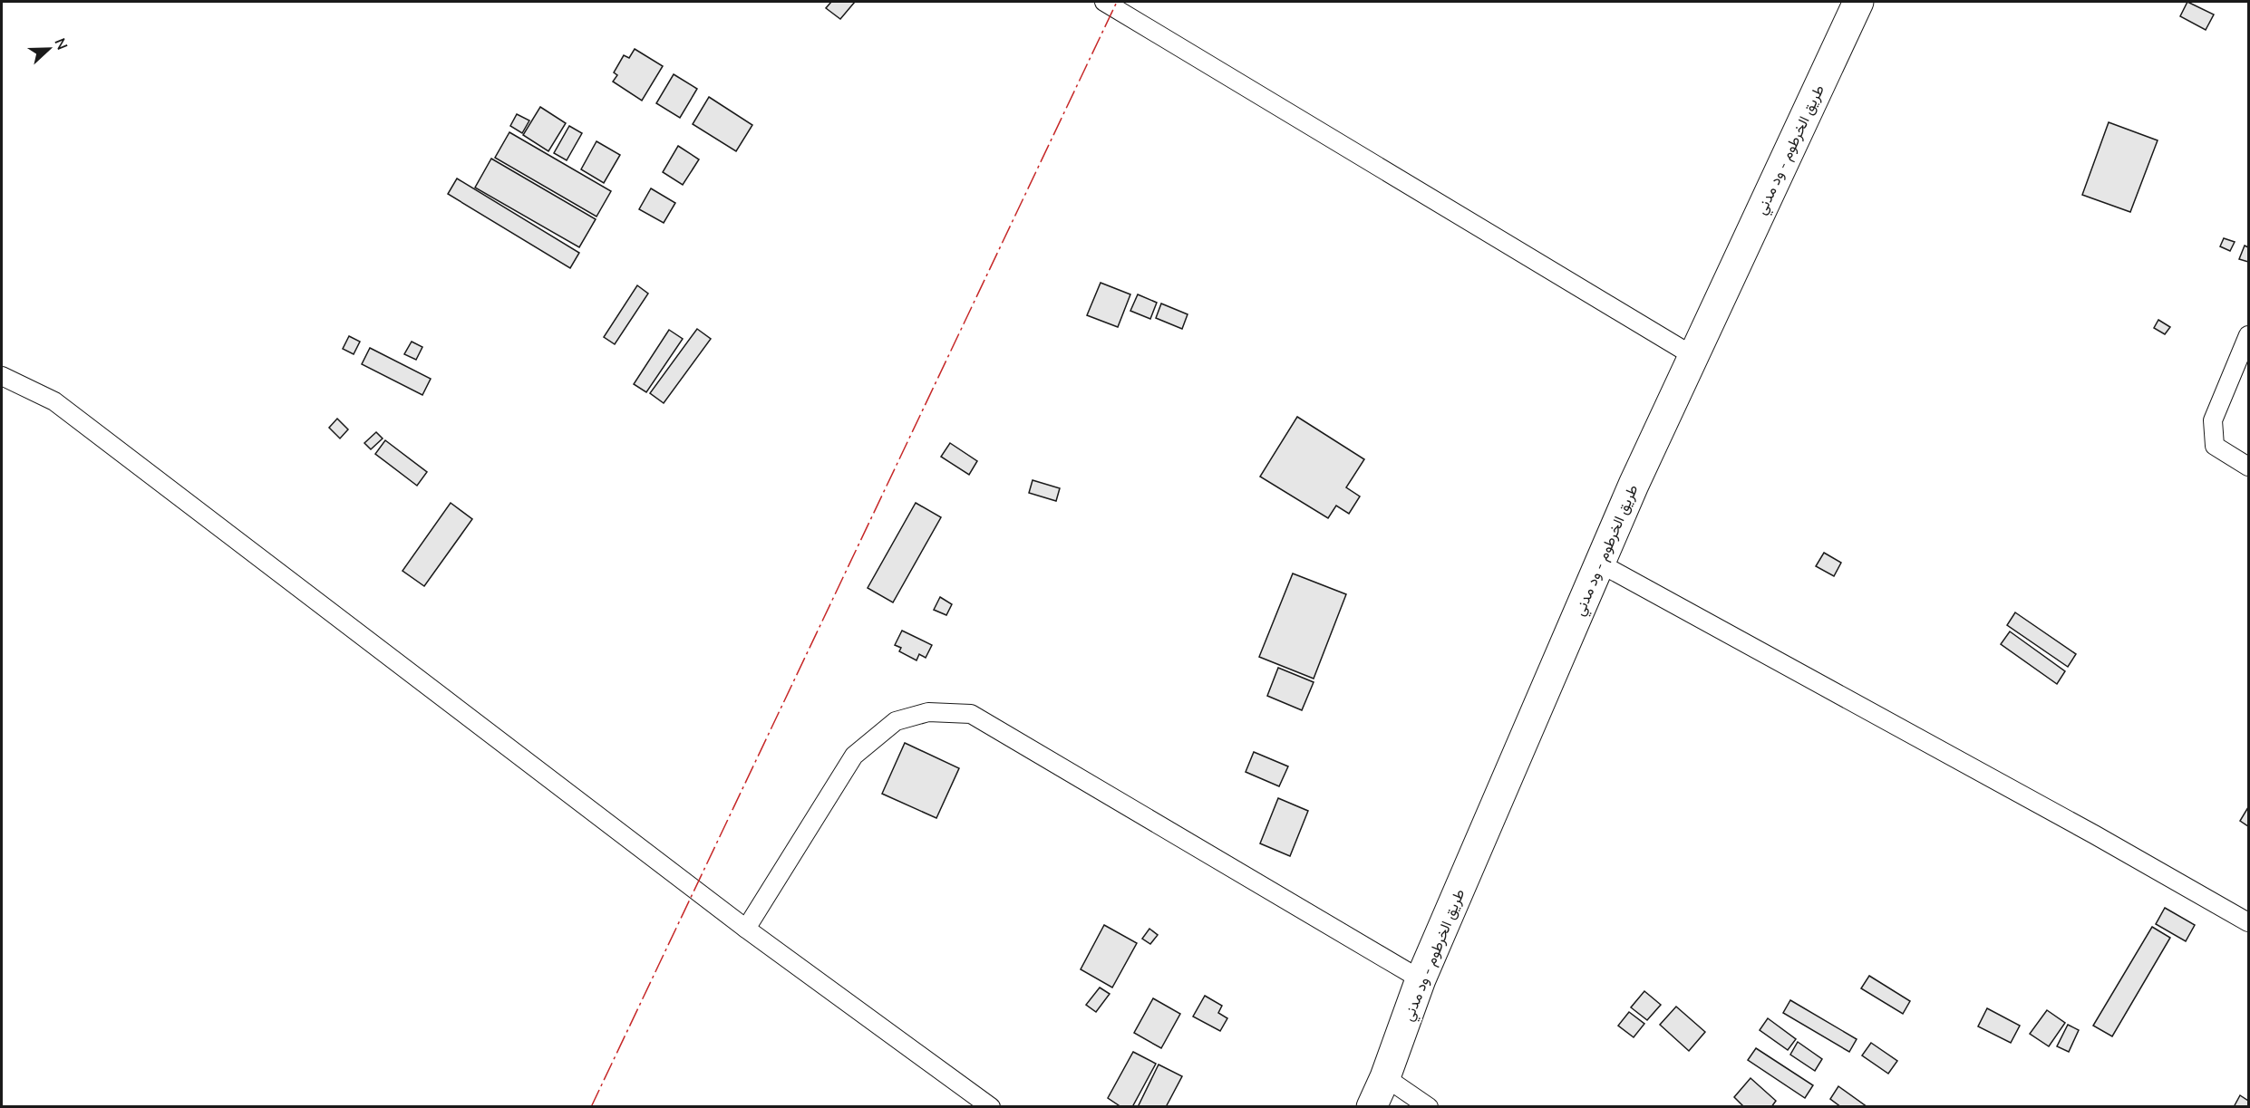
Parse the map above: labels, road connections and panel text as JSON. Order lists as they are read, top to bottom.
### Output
{
  "streets": {
    "highway": ["طريق الخرطوم - ود مدني"]
  },
  "north": "right"
}
